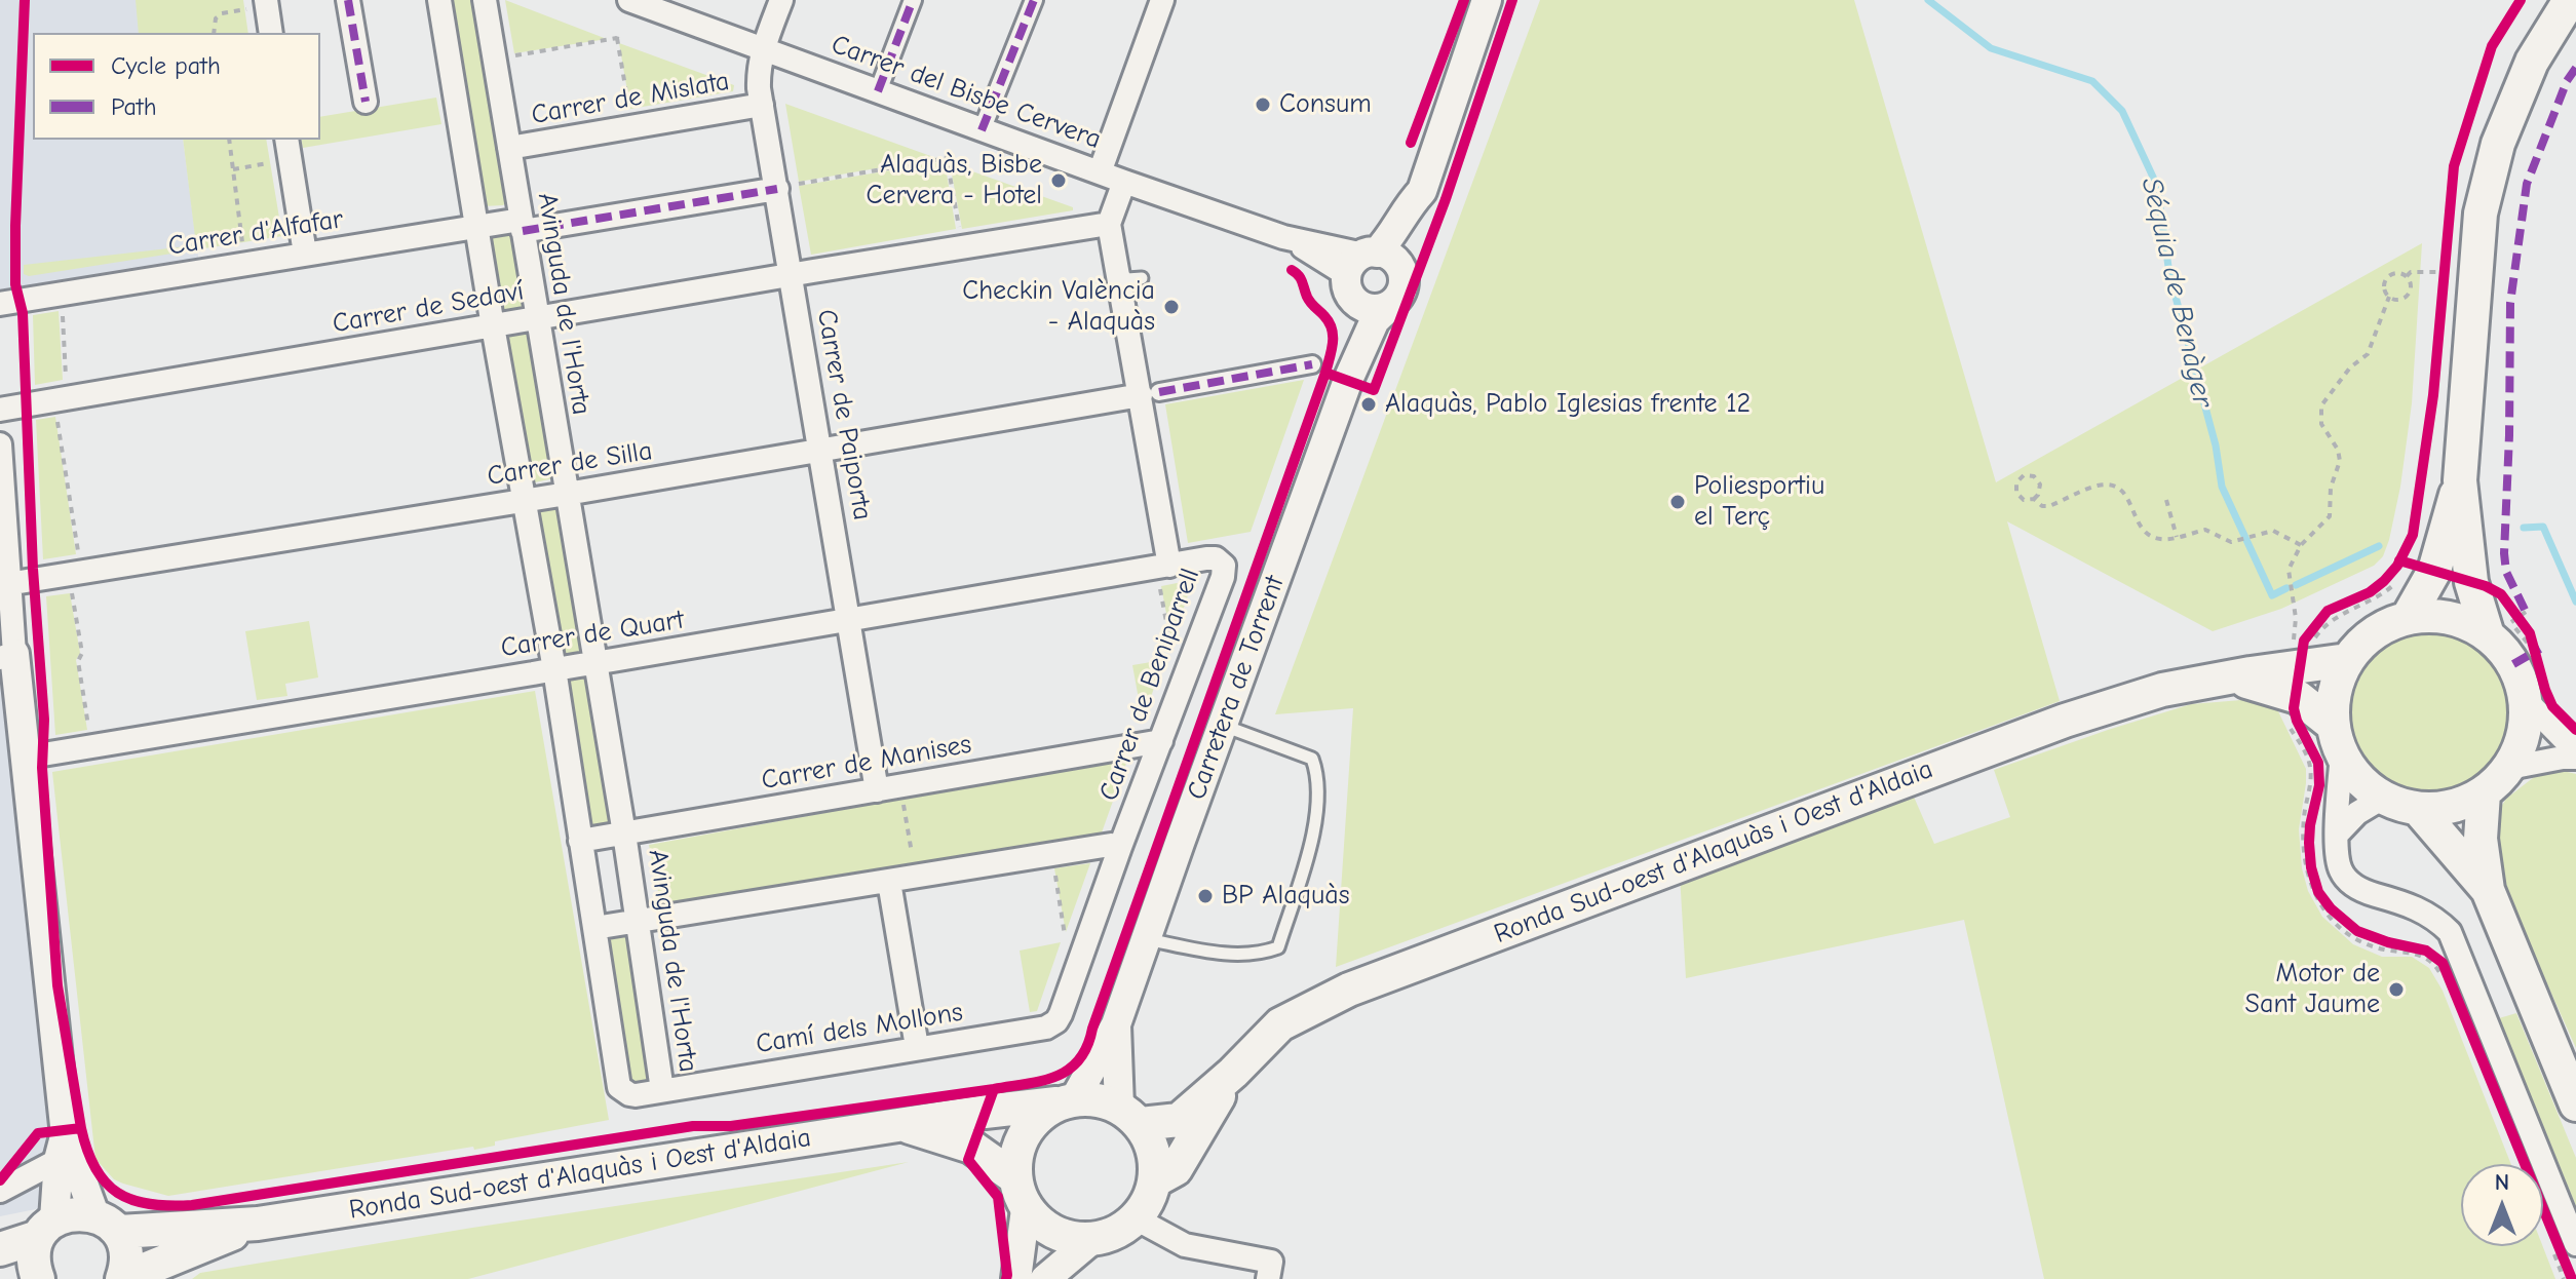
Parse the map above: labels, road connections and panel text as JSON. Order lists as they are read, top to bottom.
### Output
{
  "streets": {
    "main road": ["Ronda Sud-oest d'Alaquàs i Oest d'Aldaia"],
    "street": [
      "Carrer del Bisbe Cervera",
      "Carrer de Mislata",
      "Carrer d'Alfafar",
      "Avinguda de l'Horta",
      "Carrer de Sedaví",
      "Carrer de Paiporta",
      "Carrer de Silla",
      "Carrer de Quart",
      "Carrer de Beniparrell",
      "Carretera de Torrent",
      "Carrer de Manises",
      "Camí dels Mollons"
    ]
  },
  "crossings": [
    ["Carrer del Bisbe Cervera", "Carrer de Paiporta"],
    ["Carrer de Mislata", "Avinguda de l'Horta"],
    ["Carrer de Mislata", "Carrer de Paiporta"],
    ["Carrer d'Alfafar", "Avinguda de l'Horta"],
    ["Carrer d'Alfafar", "Carrer de Paiporta"],
    ["Avinguda de l'Horta", "Carrer de Sedaví"],
    ["Avinguda de l'Horta", "Carrer de Silla"],
    ["Avinguda de l'Horta", "Carrer de Quart"],
    ["Avinguda de l'Horta", "Carrer de Manises"],
    ["Avinguda de l'Horta", "Camí dels Mollons"],
    ["Carrer de Sedaví", "Carrer de Paiporta"],
    ["Carrer de Sedaví", "Carrer de Beniparrell"],
    ["Carrer de Paiporta", "Carrer de Silla"],
    ["Carrer de Paiporta", "Carrer de Quart"],
    ["Carrer de Paiporta", "Carrer de Manises"],
    ["Carrer de Silla", "Carrer de Beniparrell"],
    ["Carrer de Quart", "Carrer de Beniparrell"],
    ["Carrer de Beniparrell", "Carrer de Manises"],
    ["Carrer de Beniparrell", "Camí dels Mollons"],
    ["Carretera de Torrent", "Ronda Sud-oest d'Alaquàs i Oest d'Aldaia"]
  ],
  "water": ["Séquia de Benàger"],
  "places": [
    "Consum",
    "Alaquàs, Bisbe Cervera - Hotel",
    "Checkin València - Alaquàs",
    "Alaquàs, Pablo Iglesias frente 12",
    "Poliesportiu el Terç",
    "BP Alaquàs",
    "Motor de Sant Jaume"
  ],
  "legend": ["Cycle path", "Path"],
  "north": "top"
}
